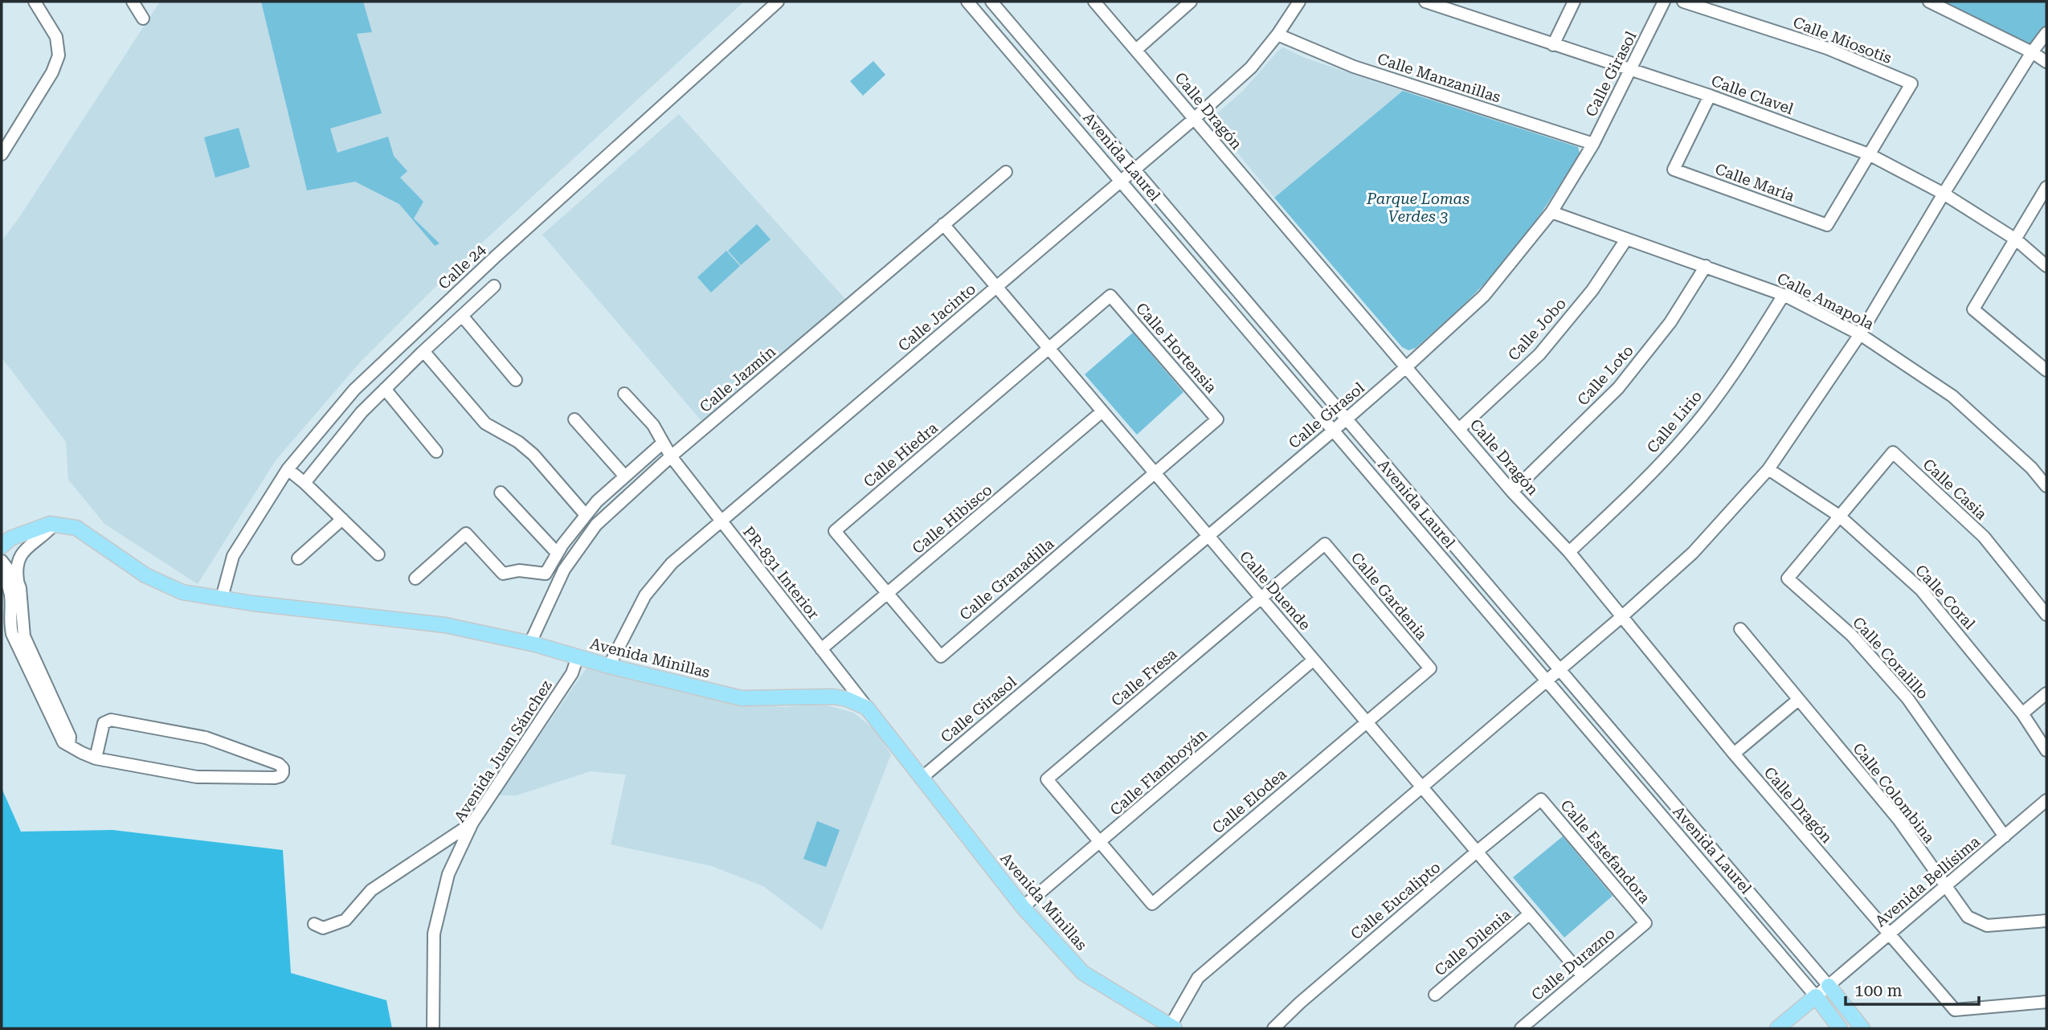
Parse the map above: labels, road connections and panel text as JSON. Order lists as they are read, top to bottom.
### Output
{
  "streets": {
    "main road": ["Avenida Laurel", "Avenida Minillas"],
    "street": [
      "Calle Miosotis",
      "Calle Girasol",
      "Calle Manzanillas",
      "Calle Clavel",
      "Calle Dragón",
      "Calle María",
      "Calle 24",
      "Calle Amapola",
      "Calle Jacinto",
      "Calle Jobo",
      "Calle Hortensia",
      "Calle Loto",
      "Calle Jazmín",
      "Calle Lirio",
      "Calle Hiedra",
      "Calle Casia",
      "Calle Hibisco",
      "PR-831 Interior",
      "Calle Granadilla",
      "Calle Duende",
      "Calle Gardenia",
      "Calle Coral",
      "Calle Coralillo",
      "Calle Fresa",
      "Avenida Juan Sánchez",
      "Calle Flamboyán",
      "Calle Colombina",
      "Calle Elodea",
      "Calle Estefandora",
      "Avenida Bellísima",
      "Calle Eucalipto",
      "Calle Dilenia",
      "Calle Durazno"
    ]
  },
  "crossings": [
    ["Calle Miosotis", "Calle Clavel"],
    ["Calle Miosotis", "Calle María"],
    ["Calle Girasol", "Calle Manzanillas"],
    ["Calle Girasol", "Calle Clavel"],
    ["Calle Girasol", "Calle Dragón"],
    ["Calle Girasol", "Avenida Laurel"],
    ["Calle Girasol", "Calle Amapola"],
    ["Calle Girasol", "Calle Duende"],
    ["Calle Girasol", "Avenida Minillas"],
    ["Calle Manzanillas", "Calle Jacinto"],
    ["Calle Clavel", "Calle María"],
    ["Calle Dragón", "Calle Jacinto"],
    ["Calle Dragón", "Calle Jobo"],
    ["Calle Dragón", "Calle Loto"],
    ["Calle Dragón", "Calle Lirio"],
    ["Calle Dragón", "Avenida Bellísima"],
    ["Avenida Laurel", "Calle Jacinto"],
    ["Avenida Laurel", "Avenida Bellísima"],
    ["Calle 24", "Avenida Minillas"],
    ["Calle Amapola", "Calle Jobo"],
    ["Calle Amapola", "Calle Loto"],
    ["Calle Amapola", "Calle Lirio"],
    ["Calle Jacinto", "PR-831 Interior"],
    ["Calle Jacinto", "Calle Duende"],
    ["Calle Jacinto", "Avenida Minillas"],
    ["Calle Hortensia", "Calle Hiedra"],
    ["Calle Hortensia", "Calle Granadilla"],
    ["Calle Hortensia", "Calle Duende"],
    ["Calle Jazmín", "PR-831 Interior"],
    ["Calle Jazmín", "Calle Duende"],
    ["Calle Jazmín", "Avenida Minillas"],
    ["Calle Hiedra", "Calle Hibisco"],
    ["Calle Hiedra", "Calle Granadilla"],
    ["Calle Hiedra", "Calle Duende"],
    ["Calle Casia", "Calle Coral"],
    ["Calle Casia", "Calle Coralillo"],
    ["Calle Hibisco", "PR-831 Interior"],
    ["Calle Hibisco", "Calle Granadilla"],
    ["Calle Hibisco", "Calle Duende"],
    ["PR-831 Interior", "Avenida Minillas"],
    ["Calle Granadilla", "Calle Duende"],
    ["Calle Duende", "Calle Gardenia"],
    ["Calle Duende", "Calle Fresa"],
    ["Calle Duende", "Calle Flamboyán"],
    ["Calle Duende", "Calle Elodea"],
    ["Calle Duende", "Calle Eucalipto"],
    ["Calle Duende", "Calle Dilenia"],
    ["Calle Duende", "Calle Durazno"],
    ["Calle Gardenia", "Calle Fresa"],
    ["Calle Gardenia", "Calle Elodea"],
    ["Calle Coral", "Calle Coralillo"],
    ["Avenida Minillas", "Avenida Juan Sánchez"],
    ["Avenida Minillas", "Calle Flamboyán"],
    ["Calle Coralillo", "Avenida Bellísima"],
    ["Calle Fresa", "Calle Flamboyán"],
    ["Calle Fresa", "Calle Elodea"],
    ["Calle Flamboyán", "Calle Elodea"],
    ["Calle Colombina", "Avenida Bellísima"],
    ["Calle Estefandora", "Calle Eucalipto"],
    ["Calle Estefandora", "Calle Durazno"]
  ],
  "parks": ["Parque Lomas Verdes 3"],
  "scale_bar": "100 m"
}
